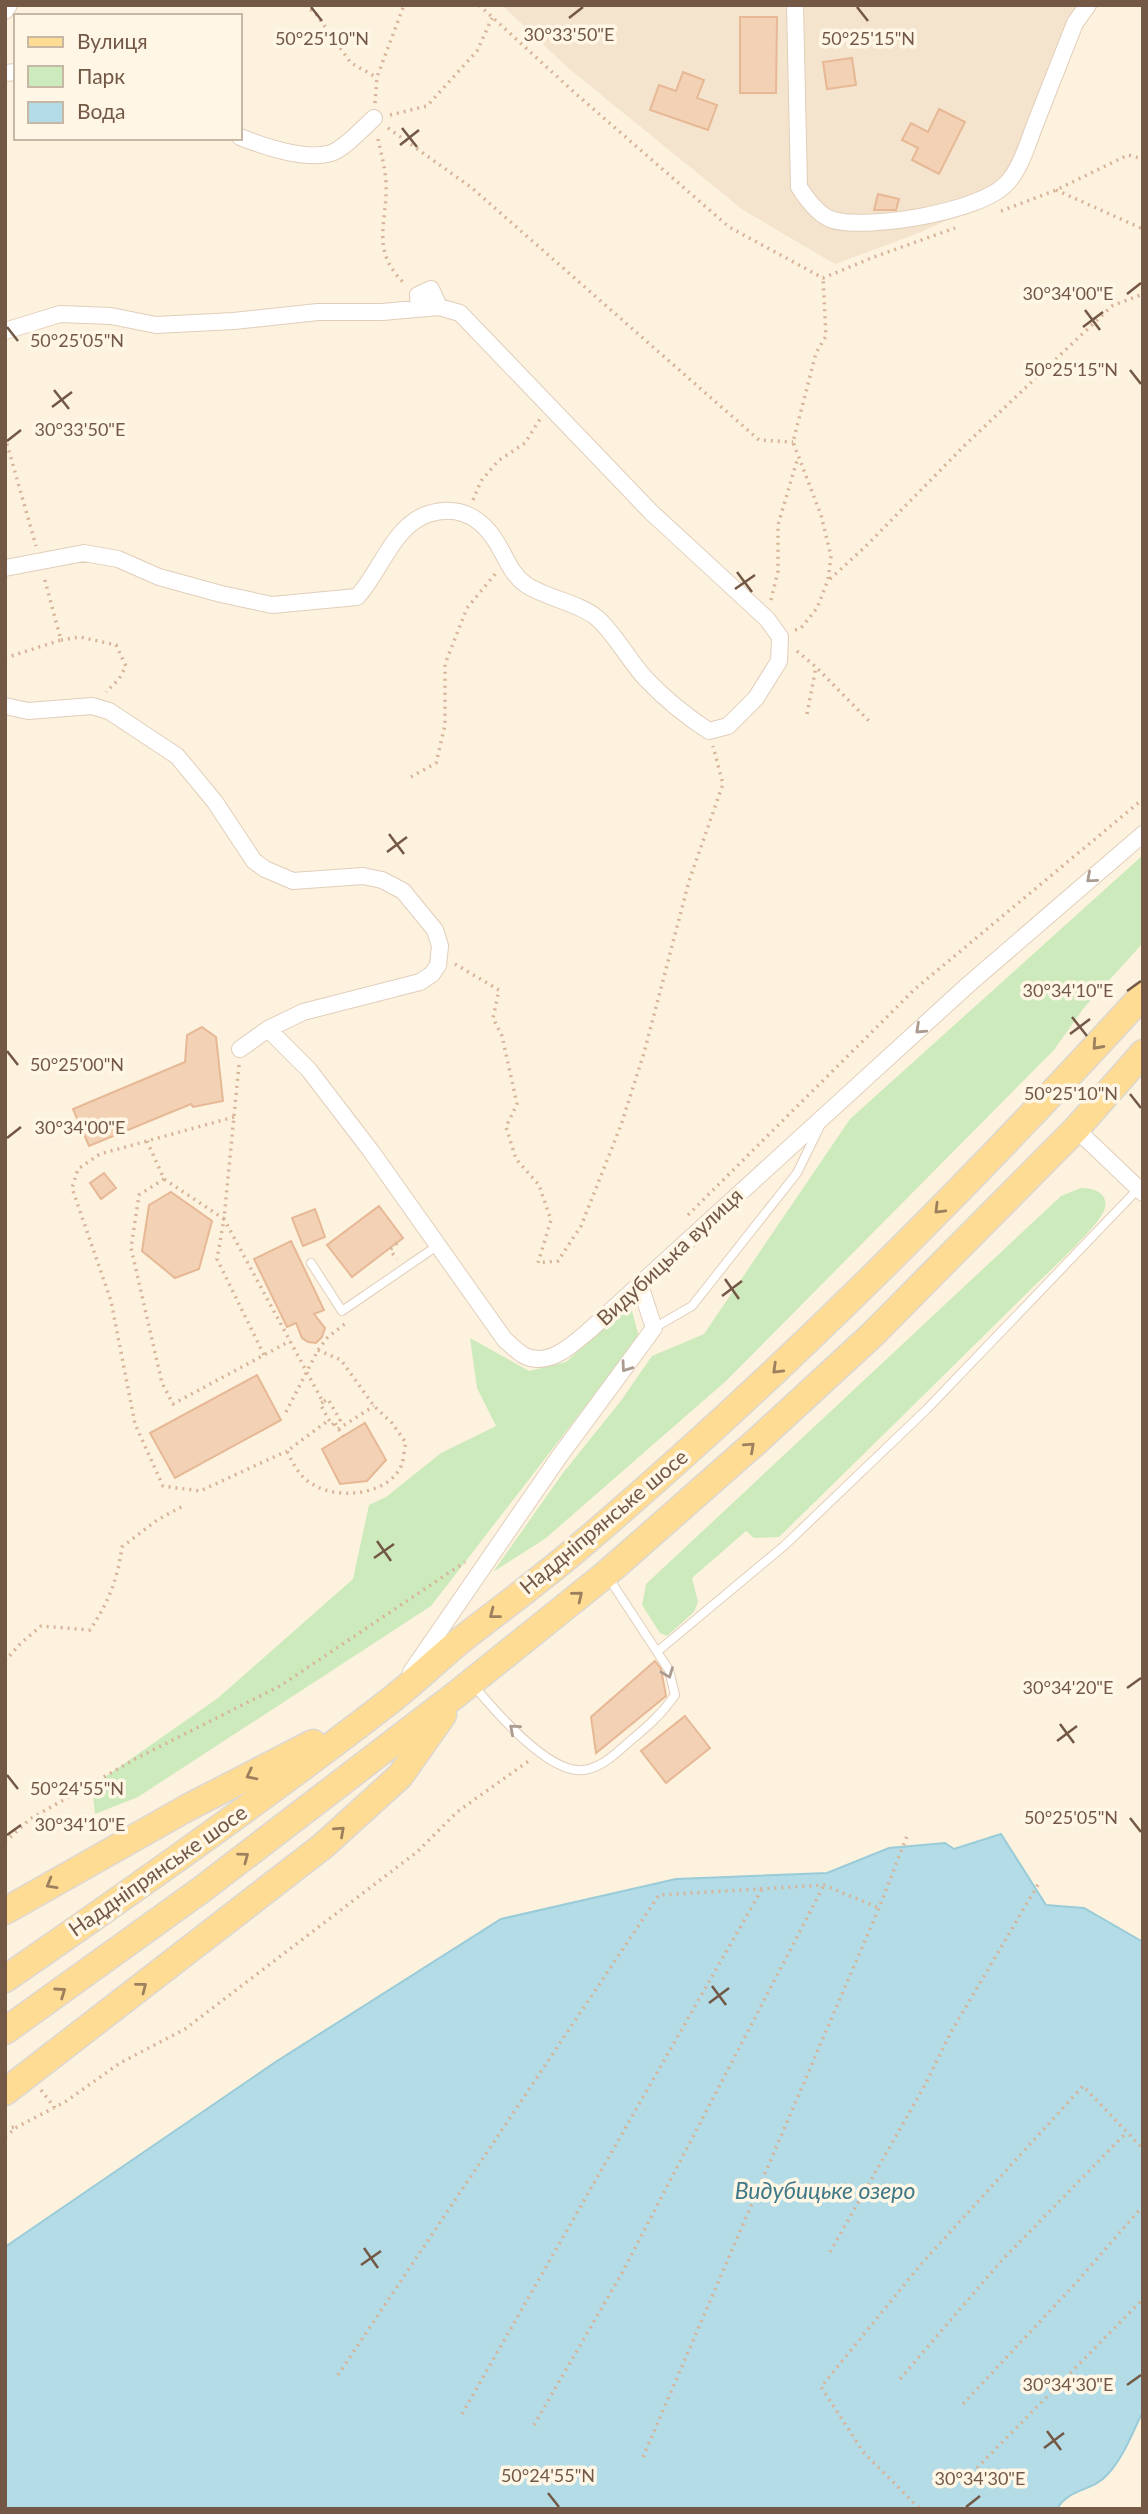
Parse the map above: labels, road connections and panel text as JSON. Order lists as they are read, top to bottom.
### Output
{
  "streets": {
    "main road": ["Наддніпрянське шосе"],
    "street": ["Видубицька вулиця"]
  },
  "water": ["Видубицьке озеро"],
  "legend": ["Вулиця", "Парк", "Вода"],
  "coordinates": [
    "30°33'50\"E",
    "50°25'10\"N",
    "50°25'15\"N",
    "30°34'00\"E",
    "50°25'05\"N",
    "30°34'10\"E",
    "50°25'00\"N",
    "30°34'20\"E",
    "50°24'55\"N",
    "30°34'30\"E"
  ]
}
